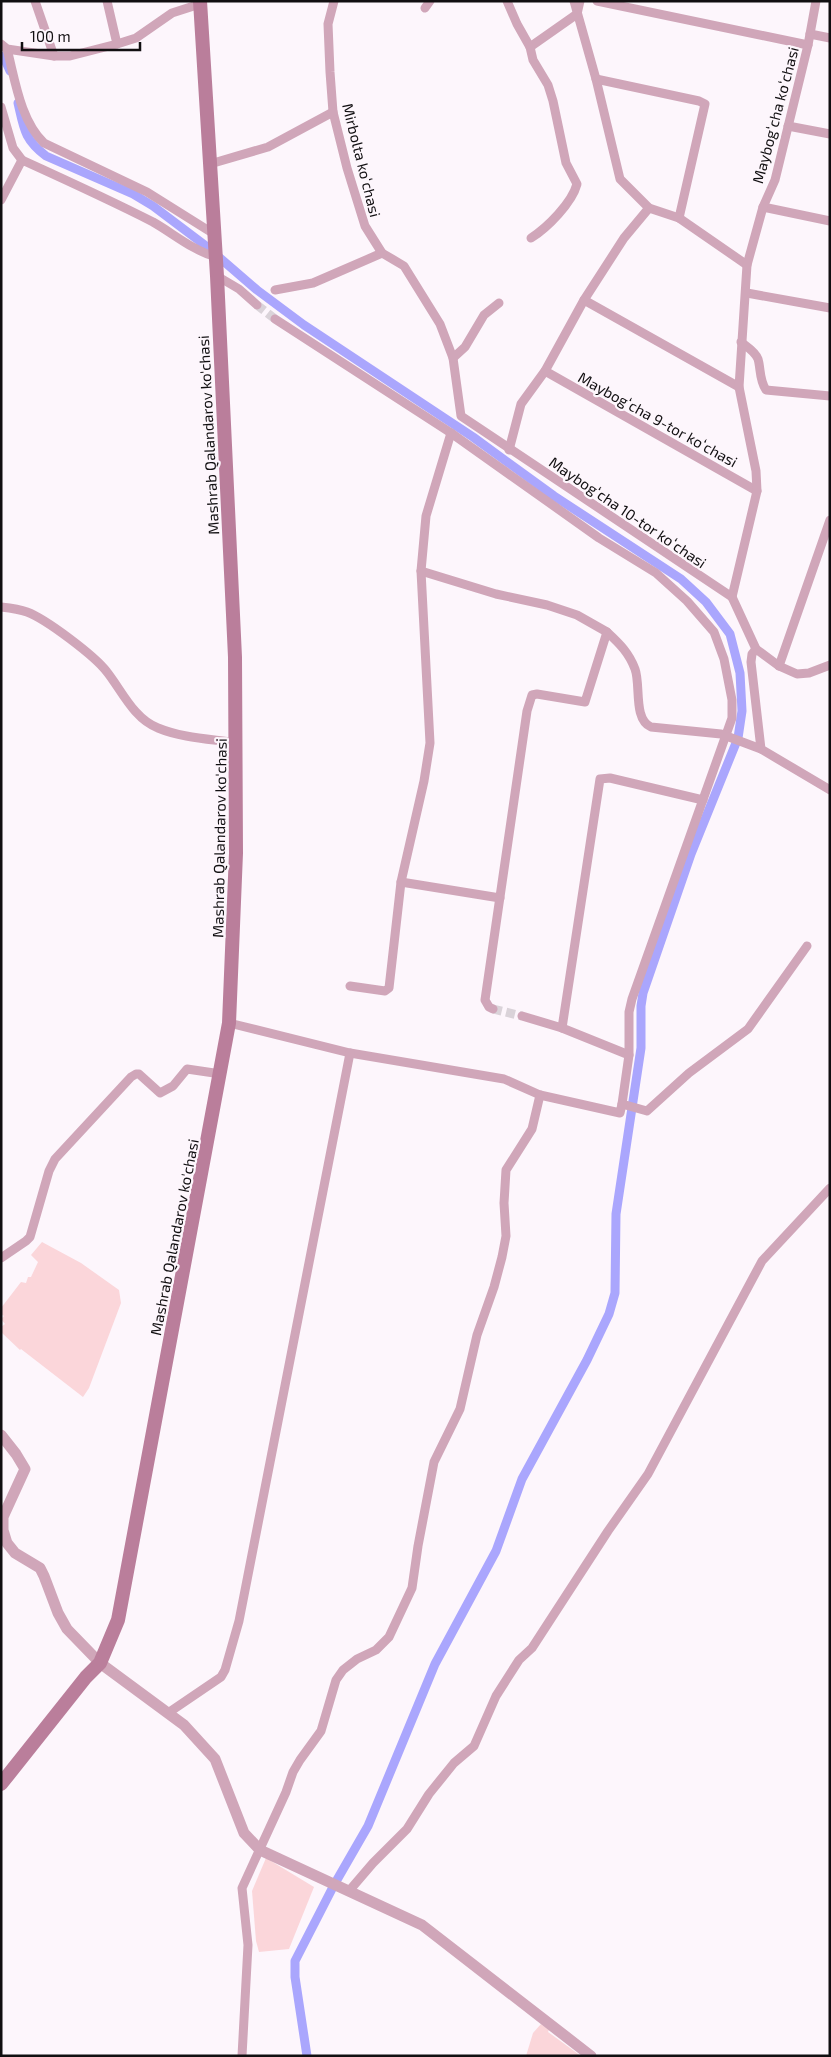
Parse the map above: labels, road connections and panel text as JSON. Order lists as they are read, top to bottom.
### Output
{
  "streets": {
    "main road": ["Mashrab Qalandarov ko'chasi"],
    "street": [
      "Maybogʻcha koʻchasi",
      "Mirbolta koʻchasi",
      "Maybogʻcha 9-tor koʻchasi",
      "Maybogʻcha 10-tor koʻchasi"
    ]
  },
  "crossings": [
    ["Maybogʻcha koʻchasi", "Maybogʻcha 9-tor koʻchasi"],
    ["Maybogʻcha koʻchasi", "Maybogʻcha 10-tor koʻchasi"],
    ["Mirbolta koʻchasi", "Maybogʻcha 10-tor koʻchasi"]
  ],
  "scale_bar": "100 m"
}
